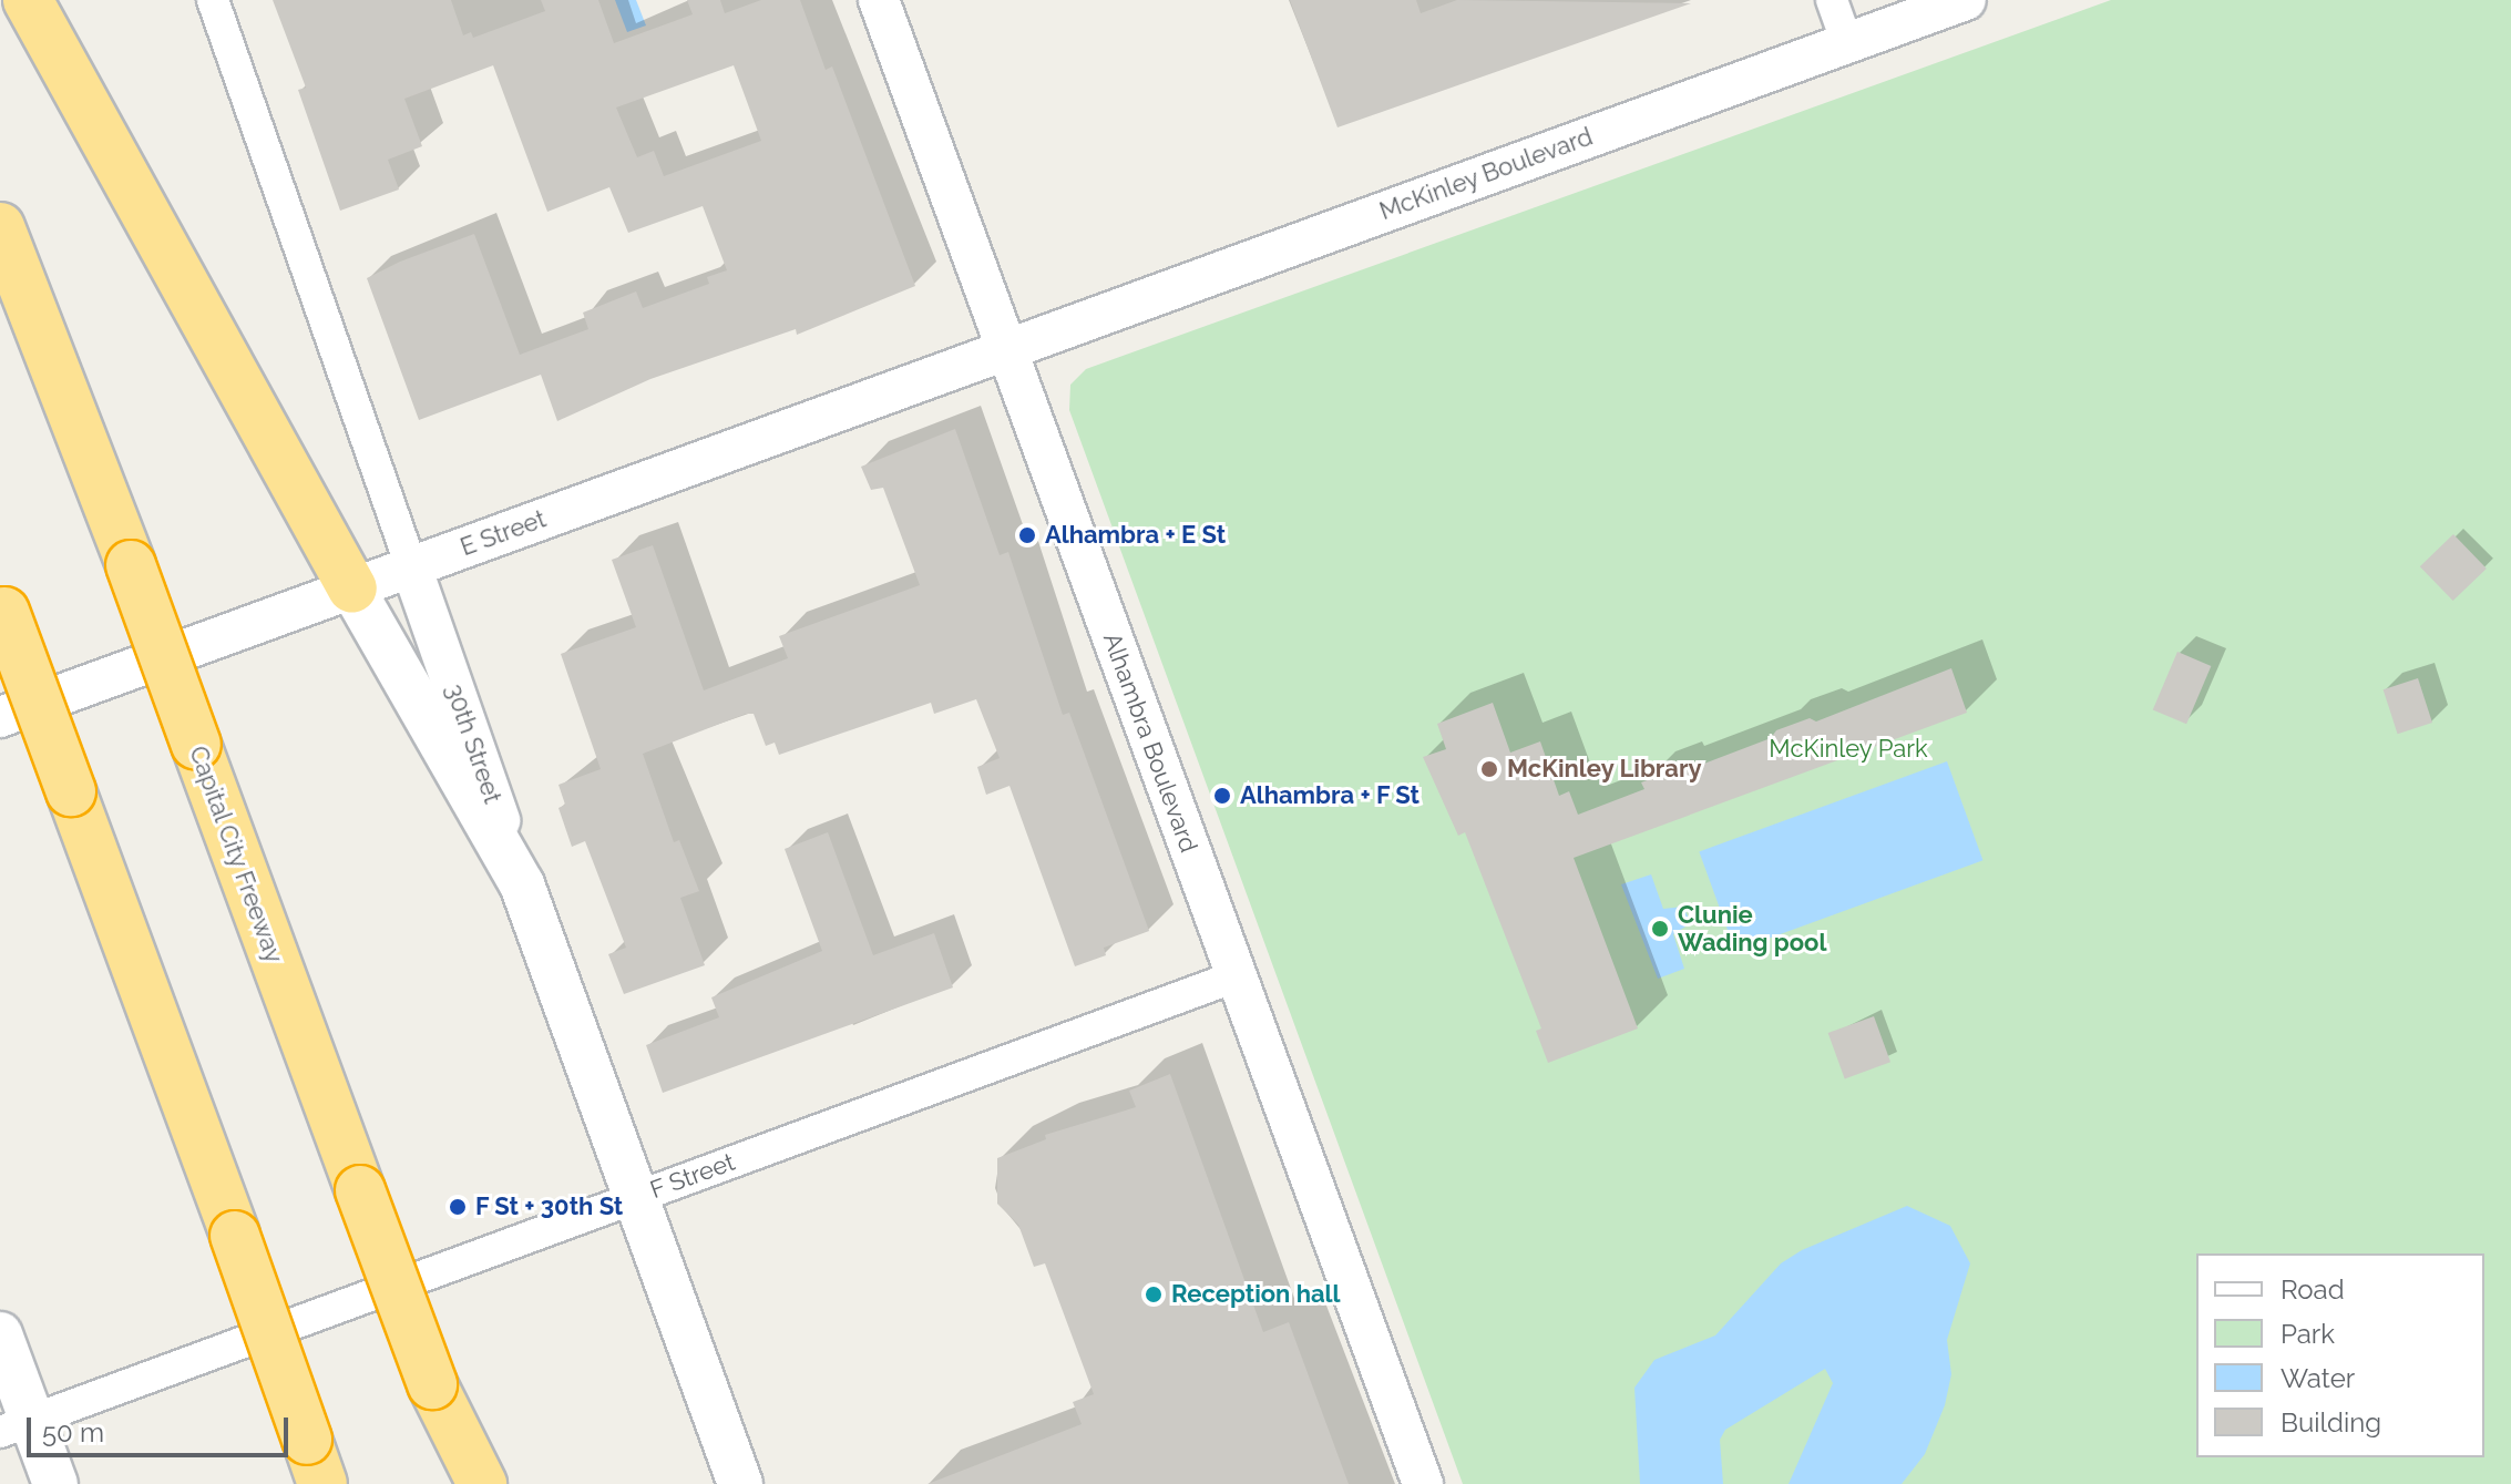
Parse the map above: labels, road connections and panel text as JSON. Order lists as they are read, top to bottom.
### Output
{
  "streets": {
    "highway": ["Capital City Freeway"],
    "main road": ["30th Street"],
    "street": [
      "McKinley Boulevard",
      "E Street",
      "Alhambra Boulevard",
      "F Street"
    ]
  },
  "crossings": [
    ["McKinley Boulevard", "E Street"],
    ["McKinley Boulevard", "Alhambra Boulevard"],
    ["E Street", "Alhambra Boulevard"],
    ["E Street", "30th Street"],
    ["Alhambra Boulevard", "F Street"],
    ["30th Street", "F Street"]
  ],
  "parks": ["McKinley Park"],
  "places": [
    "Alhambra + E St",
    "McKinley Library",
    "Alhambra + F St",
    "Clunie Wading pool",
    "F St + 30th St",
    "Reception hall"
  ],
  "legend": [
    "Road",
    "Park",
    "Water",
    "Building"
  ],
  "scale_bar": "50 m"
}
